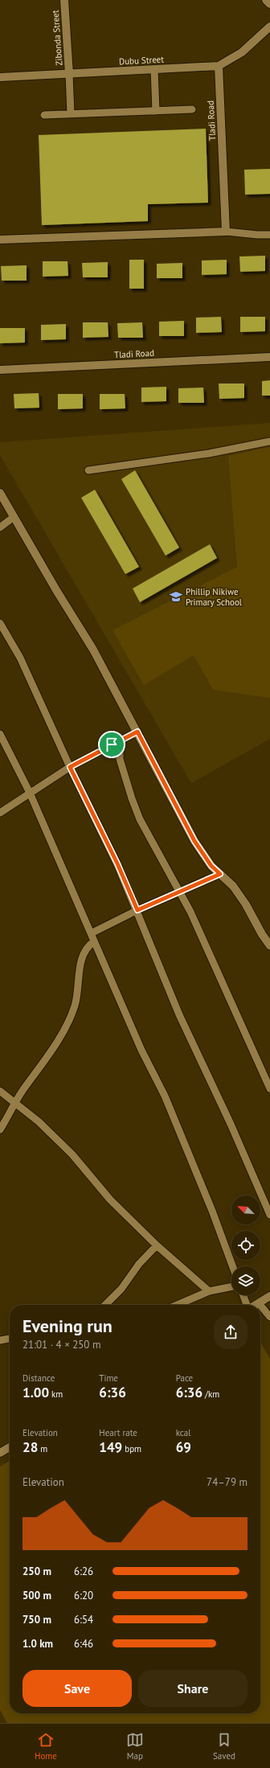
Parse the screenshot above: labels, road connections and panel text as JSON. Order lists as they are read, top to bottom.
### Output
{
  "streets": {
    "street": ["Zibonda Street", "Dubu Street", "Tladi Road"]
  },
  "crossings": [
    ["Zibonda Street", "Dubu Street"],
    ["Dubu Street", "Tladi Road"]
  ],
  "places": {
    "school or university": ["Phillip Nikiwe Primary School"]
  },
  "north": "top left",
  "page": {
    "heading": ["Evening run", "21:01 · 4 × 250 m"],
    "stats": [
      ["Distance", "1.00 km"],
      ["Time", "6:36"],
      ["Pace", "6:36 /km"],
      ["Elevation", "28 m"],
      ["Heart rate", "149 bpm"],
      ["kcal", "69"]
    ],
    "chart": ["Elevation", "74–79 m"],
    "list": [
      {
        "name": "250 m",
        "note": "6:26"
      },
      {
        "name": "500 m",
        "note": "6:20"
      },
      {
        "name": "750 m",
        "note": "6:54"
      },
      {
        "name": "1.0 km",
        "note": "6:46"
      }
    ],
    "buttons": ["Save", "Share"],
    "tabs": ["Home", "Map", "Saved"]
  }
}
